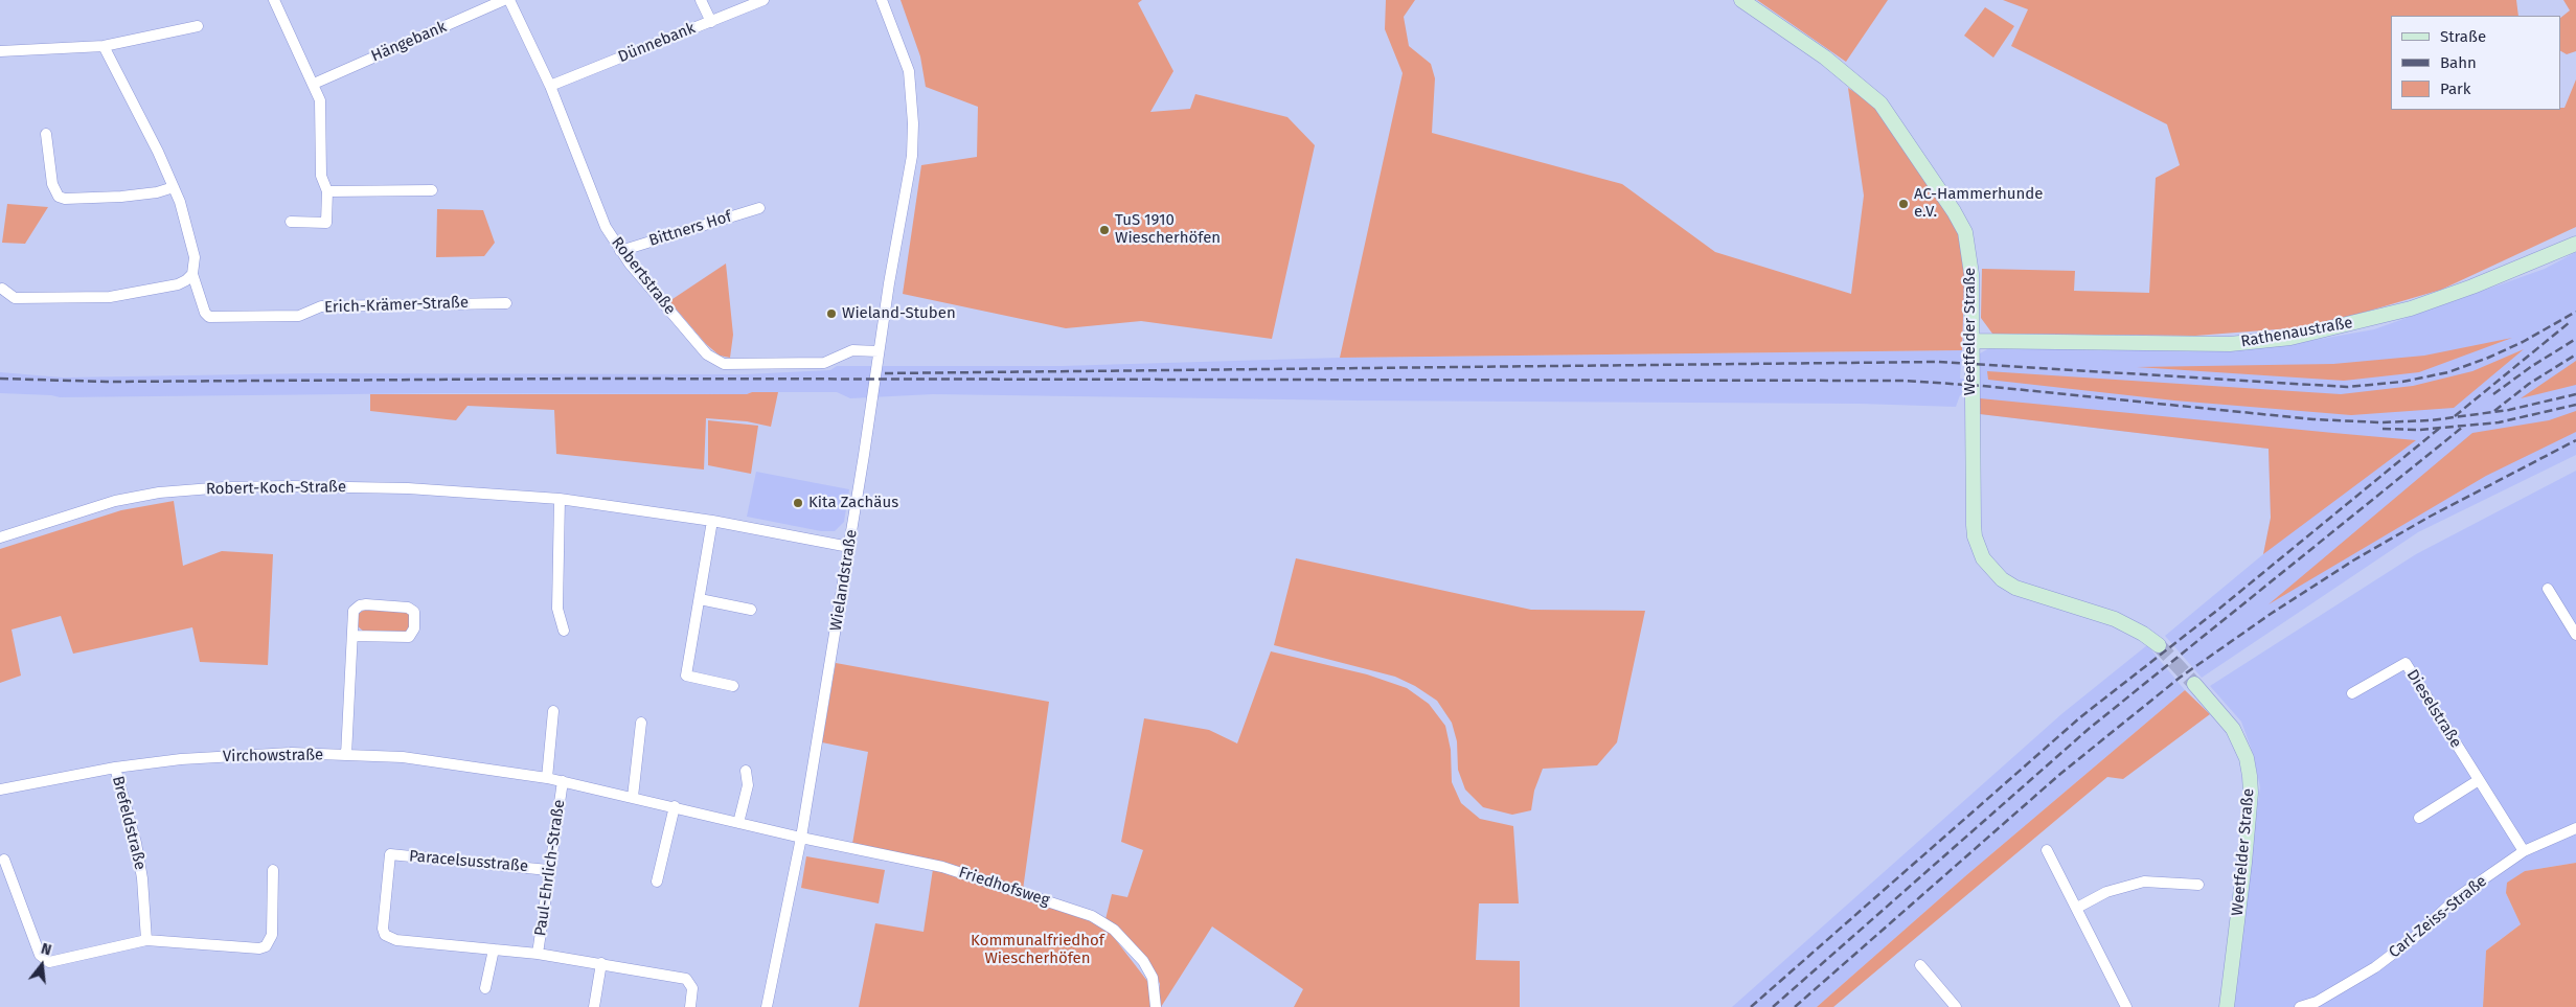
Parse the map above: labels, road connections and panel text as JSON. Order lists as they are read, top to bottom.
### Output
{
  "streets": {
    "street": [
      "Hängebank",
      "Dünnebank",
      "Bittners Hof",
      "Robertstraße",
      "Erich-Krämer-Straße",
      "Weetfelder Straße",
      "Rathenaustraße",
      "Robert-Koch-Straße",
      "Wielandstraße",
      "Dieselstraße",
      "Virchowstraße",
      "Brefeldstraße",
      "Paracelsusstraße",
      "Paul-Ehrlich-Straße",
      "Friedhofsweg",
      "Carl-Zeiss-Straße"
    ]
  },
  "crossings": [
    ["Dünnebank", "Robertstraße"],
    ["Bittners Hof", "Robertstraße"],
    ["Robertstraße", "Wielandstraße"],
    ["Weetfelder Straße", "Rathenaustraße"],
    ["Robert-Koch-Straße", "Wielandstraße"],
    ["Wielandstraße", "Virchowstraße"],
    ["Wielandstraße", "Friedhofsweg"],
    ["Dieselstraße", "Carl-Zeiss-Straße"],
    ["Virchowstraße", "Brefeldstraße"],
    ["Virchowstraße", "Paul-Ehrlich-Straße"],
    ["Virchowstraße", "Friedhofsweg"],
    ["Paracelsusstraße", "Paul-Ehrlich-Straße"]
  ],
  "parks": ["Kommunalfriedhof Wiescherhöfen"],
  "places": [
    "AC-Hammerhunde e.V.",
    "TuS 1910 Wiescherhöfen",
    "Wieland-Stuben",
    "Kita Zachäus"
  ],
  "legend": ["Straße", "Bahn", "Park"],
  "north": "top"
}
